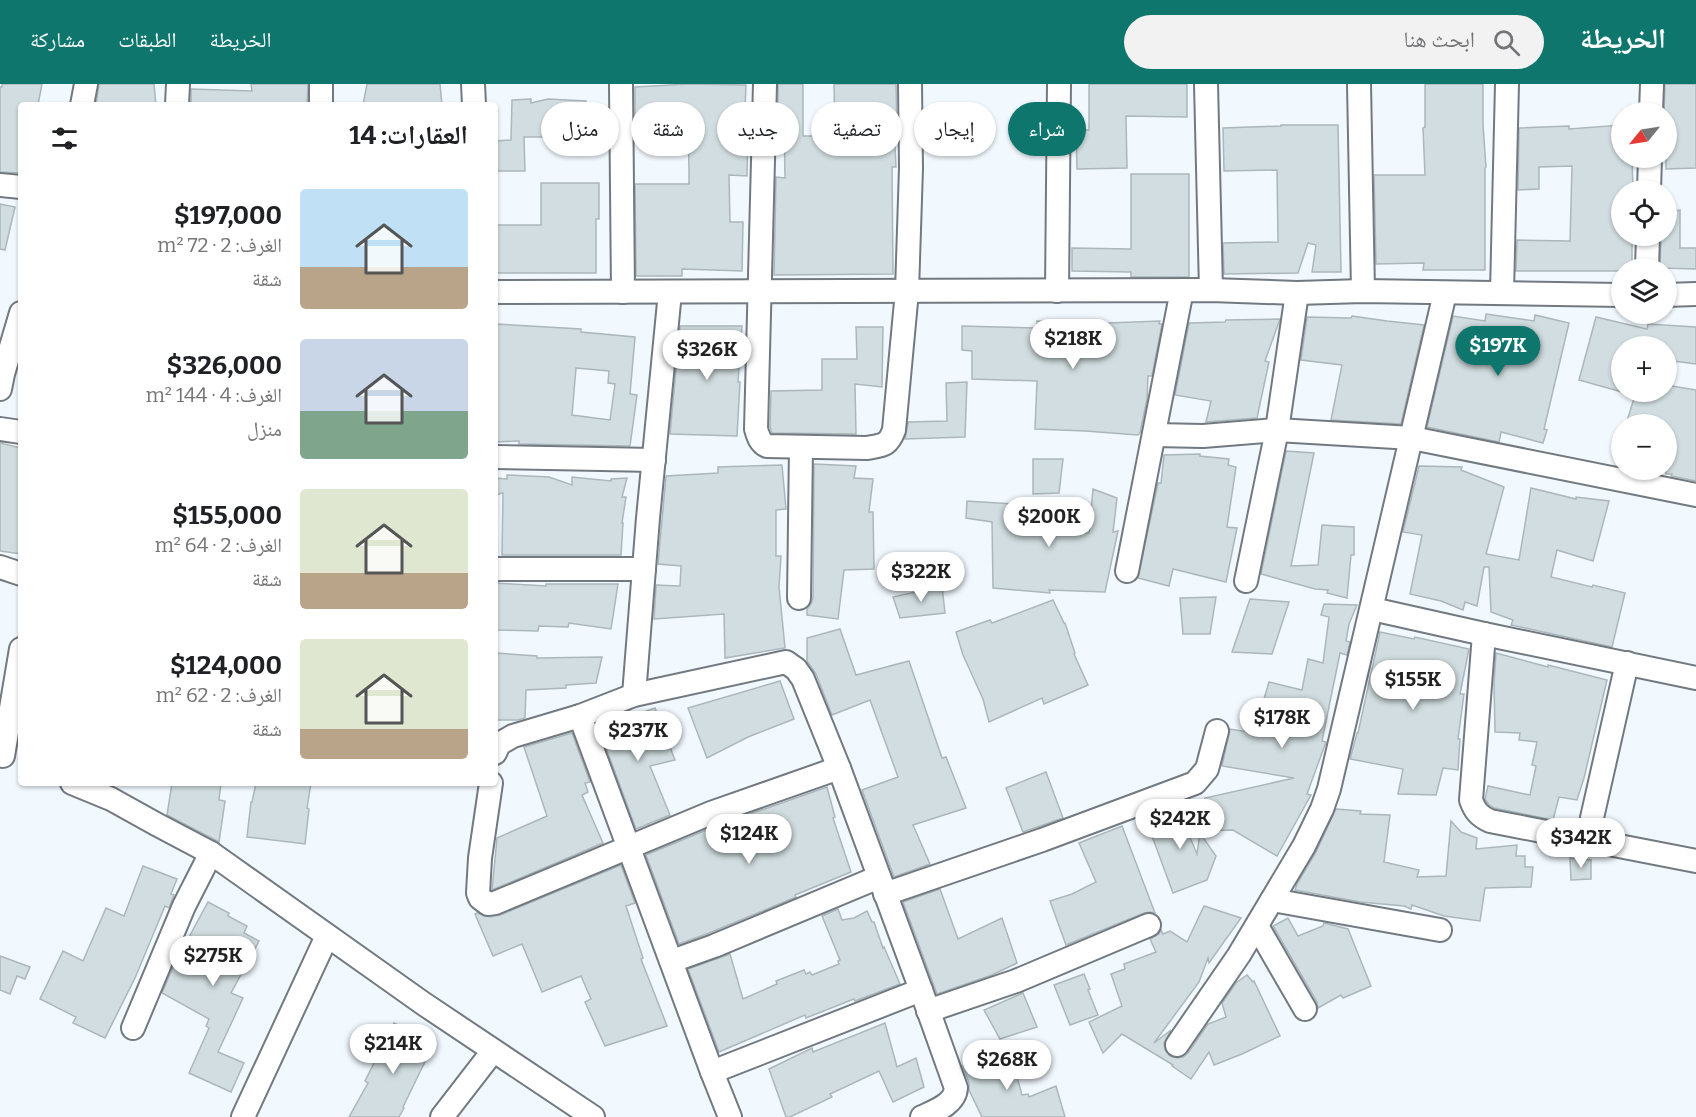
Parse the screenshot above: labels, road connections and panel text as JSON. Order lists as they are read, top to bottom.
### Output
{
  "north": "bottom left",
  "page": {
    "header": "الخريطة",
    "search": "ابحث هنا",
    "nav": ["الخريطة", "الطبقات", "مشاركة"],
    "map_buttons": ["+", "−"],
    "chip": [
      "شراء",
      "إيجار",
      "تصفية",
      "جديد",
      "شقة",
      "منزل"
    ],
    "heading": "العقارات: 14",
    "list": [
      {
        "name": "$197,000",
        "note": "الغرف: 2 · 72 m² · شقة"
      },
      {
        "name": "$326,000",
        "note": "الغرف: 4 · 144 m² · منزل"
      },
      {
        "name": "$155,000",
        "note": "الغرف: 2 · 64 m² · شقة"
      },
      {
        "name": "$124,000",
        "note": "الغرف: 2 · 62 m² · شقة"
      }
    ],
    "price": [
      "$218K",
      "$197K",
      "$326K",
      "$200K",
      "$322K",
      "$155K",
      "$178K",
      "$237K",
      "$242K",
      "$124K",
      "$342K",
      "$275K",
      "$214K",
      "$268K"
    ]
  }
}
